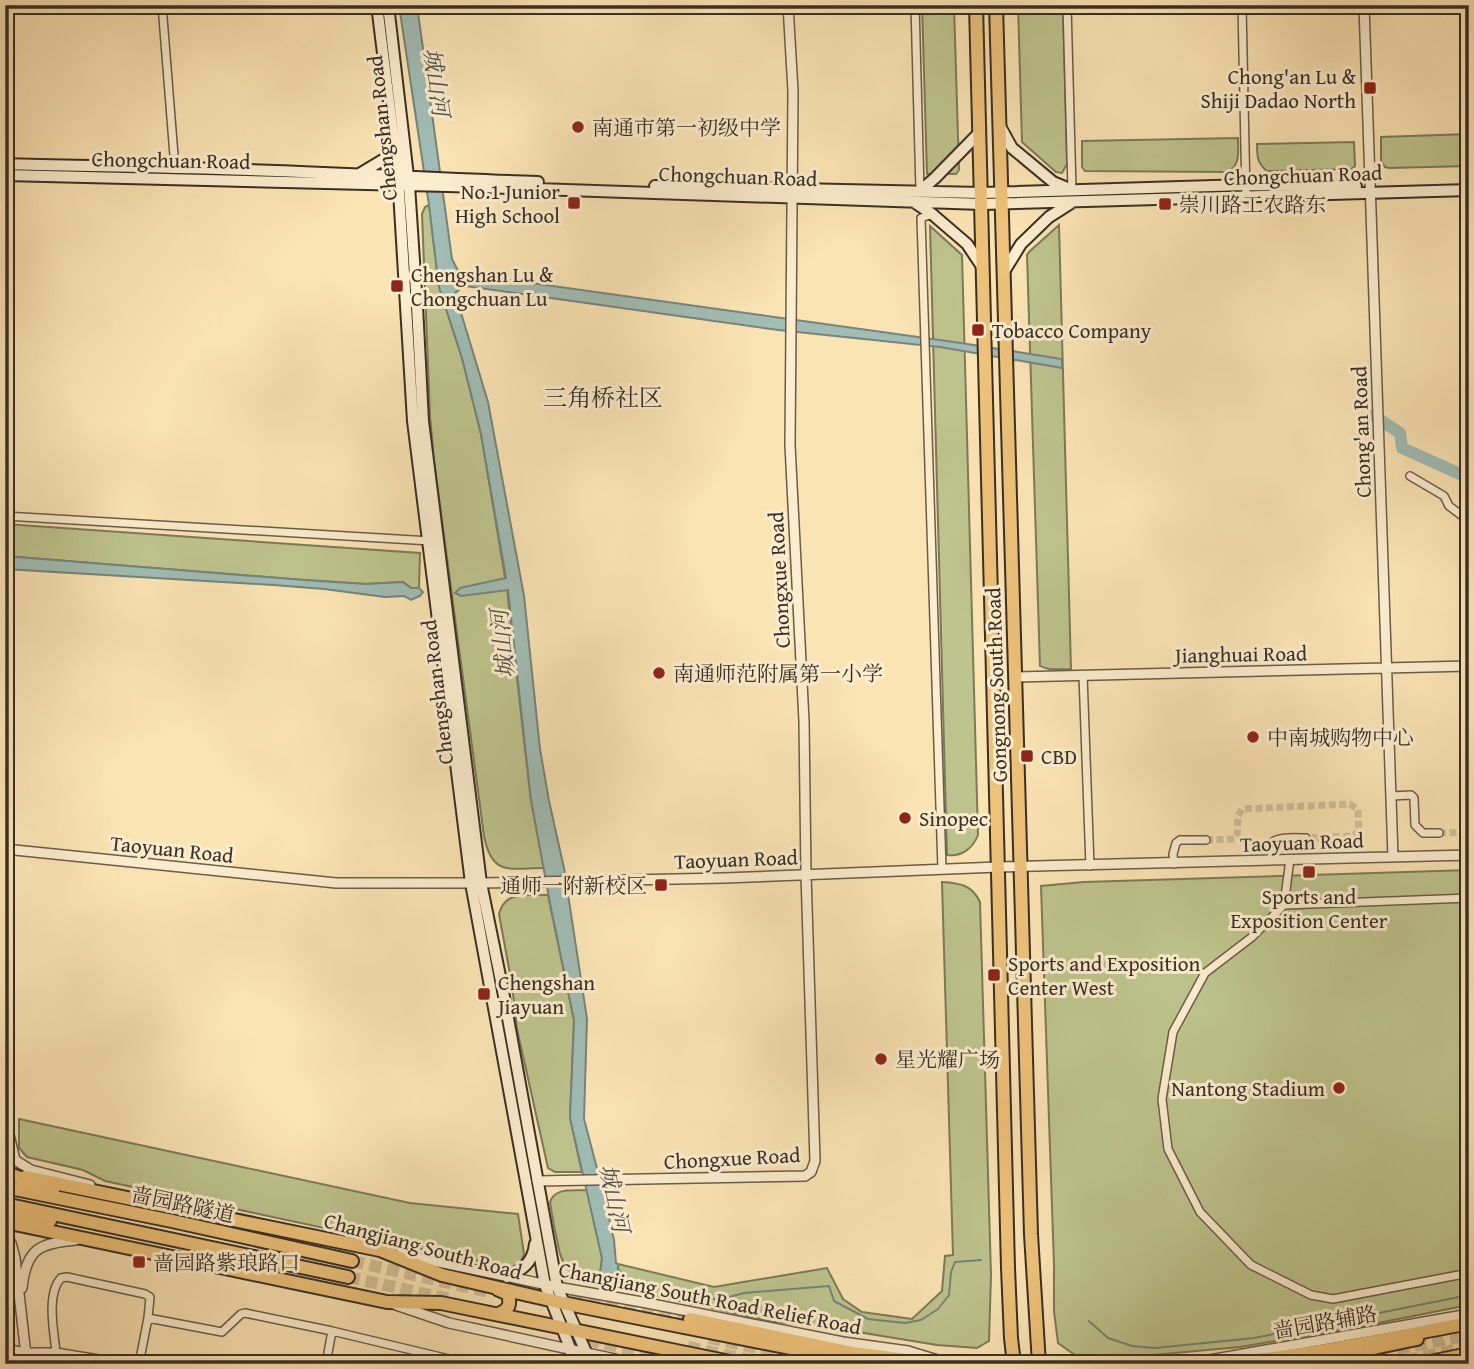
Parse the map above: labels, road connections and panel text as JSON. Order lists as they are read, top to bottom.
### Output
{
  "streets": {
    "main road": [
      "Chengshan Road",
      "Chongchuan Road",
      "Gongnong South Road",
      "啬园路隧道",
      "Changjiang South Road"
    ],
    "street": [
      "Chong'an Road",
      "Chongxue Road",
      "Jianghuai Road",
      "Taoyuan Road",
      "Changjiang South Road Relief Road",
      "啬园路辅路"
    ]
  },
  "crossings": [
    ["Chengshan Road", "Chongchuan Road"],
    ["Chengshan Road", "Chongxue Road"],
    ["Chengshan Road", "Taoyuan Road"],
    ["Chengshan Road", "Changjiang South Road"],
    ["Chengshan Road", "Changjiang South Road Relief Road"],
    ["Chongchuan Road", "Chong'an Road"],
    ["Chongchuan Road", "Chongxue Road"],
    ["Chongchuan Road", "Gongnong South Road"],
    ["Chong'an Road", "Jianghuai Road"],
    ["Chong'an Road", "Taoyuan Road"],
    ["Chongxue Road", "Taoyuan Road"],
    ["Jianghuai Road", "Gongnong South Road"],
    ["Gongnong South Road", "Taoyuan Road"],
    ["Changjiang South Road", "Changjiang South Road Relief Road"]
  ],
  "districts": ["三角桥社区"],
  "water": ["城山河"],
  "places": {
    "transit": [
      "Chong'an Lu & Shiji Dadao North",
      "No.1 Junior High School",
      "崇川路工农路东",
      "Chengshan Lu & Chongchuan Lu",
      "Tobacco Company",
      "CBD",
      "Sports and Exposition Center",
      "通师一附新校区",
      "Sports and Exposition Center West",
      "Chengshan Jiayuan",
      "啬园路紫琅路口"
    ],
    "other": [
      "南通市第一初级中学",
      "南通师范附属第一小学",
      "中南城购物中心",
      "Sinopec",
      "星光耀广场",
      "Nantong Stadium"
    ]
  }
}
